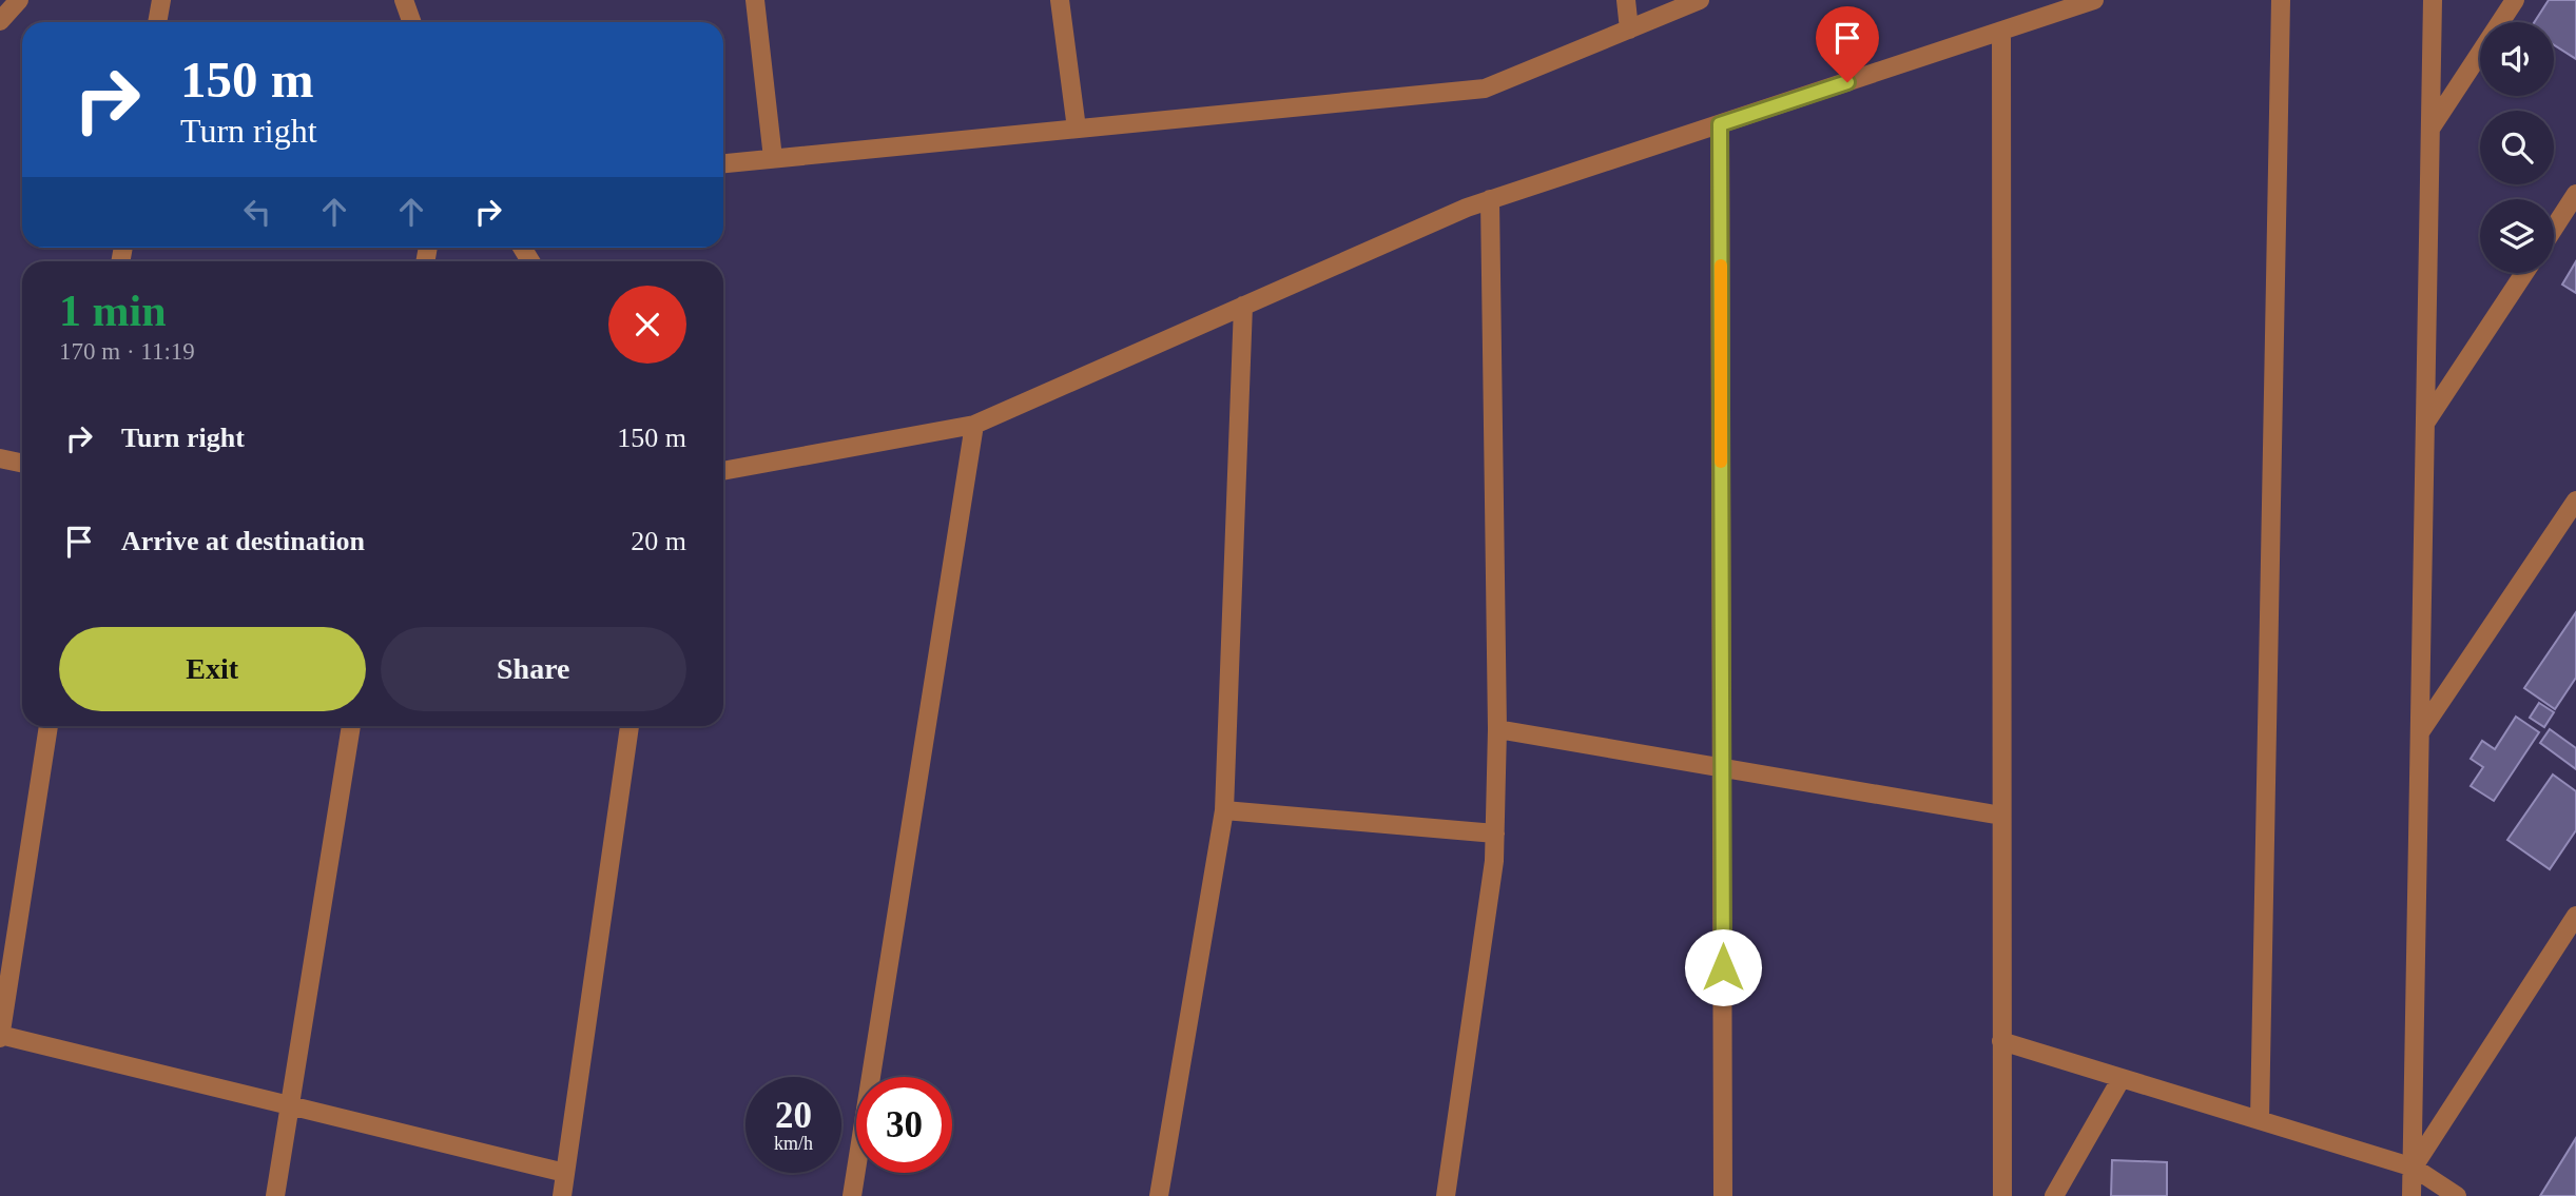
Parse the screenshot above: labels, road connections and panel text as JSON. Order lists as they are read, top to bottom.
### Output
{
  "page": {
    "turn": ["150 m", "Turn right"],
    "heading": ["1 min", "170 m · 11:19"],
    "list": [
      {
        "name": "Turn right",
        "value": "150 m"
      },
      {
        "name": "Arrive at destination",
        "value": "20 m"
      }
    ],
    "buttons": ["Exit", "Share"],
    "speed": "20 km/h",
    "limit": "30"
  }
}
